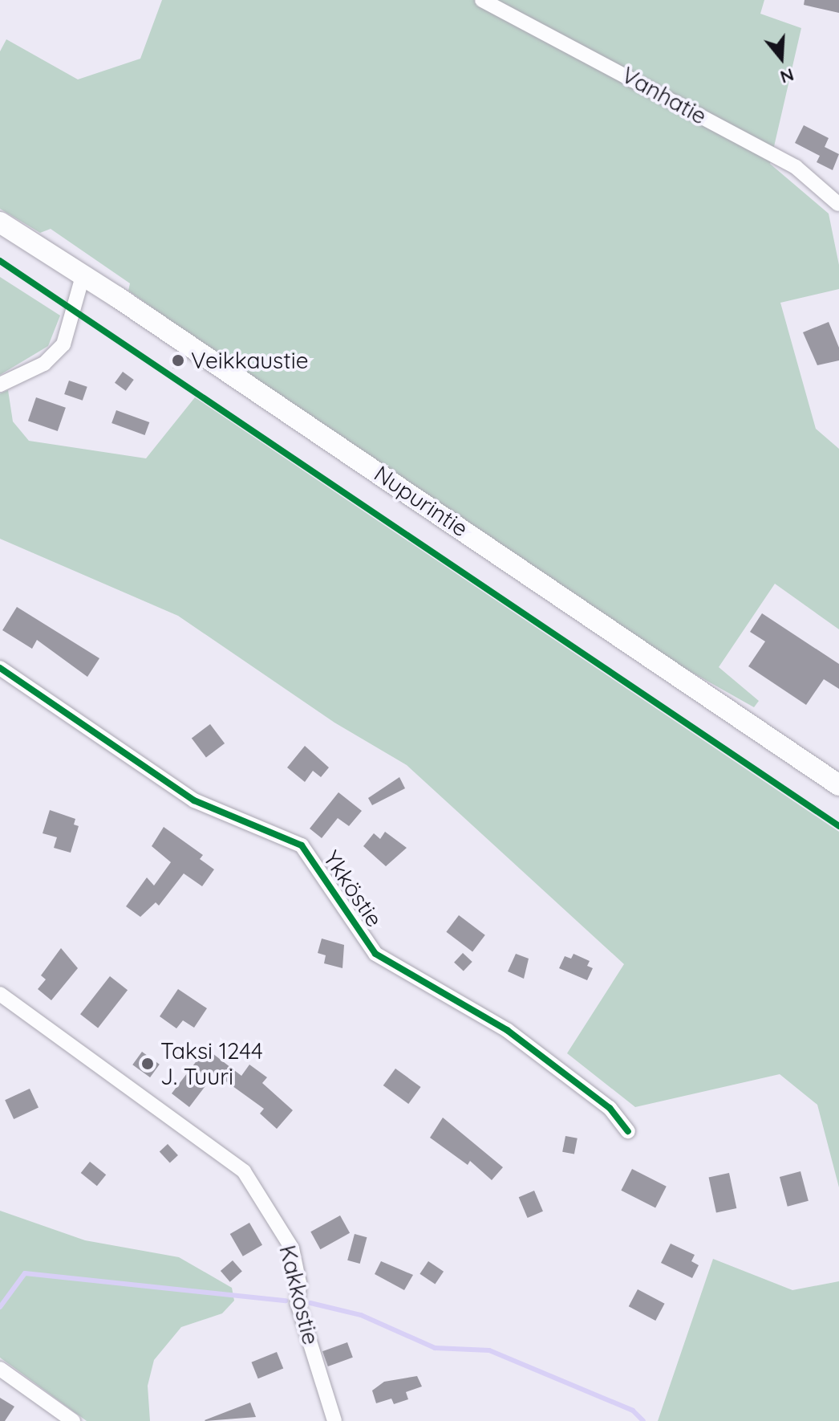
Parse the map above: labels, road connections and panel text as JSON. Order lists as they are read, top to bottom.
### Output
{
  "streets": {
    "main road": ["Nupurintie"],
    "street": ["Vanhatie", "Ykköstie", "Kakkostie"]
  },
  "places": ["Veikkaustie", "Taksi 1244 J. Tuuri"],
  "north": "bottom"
}
